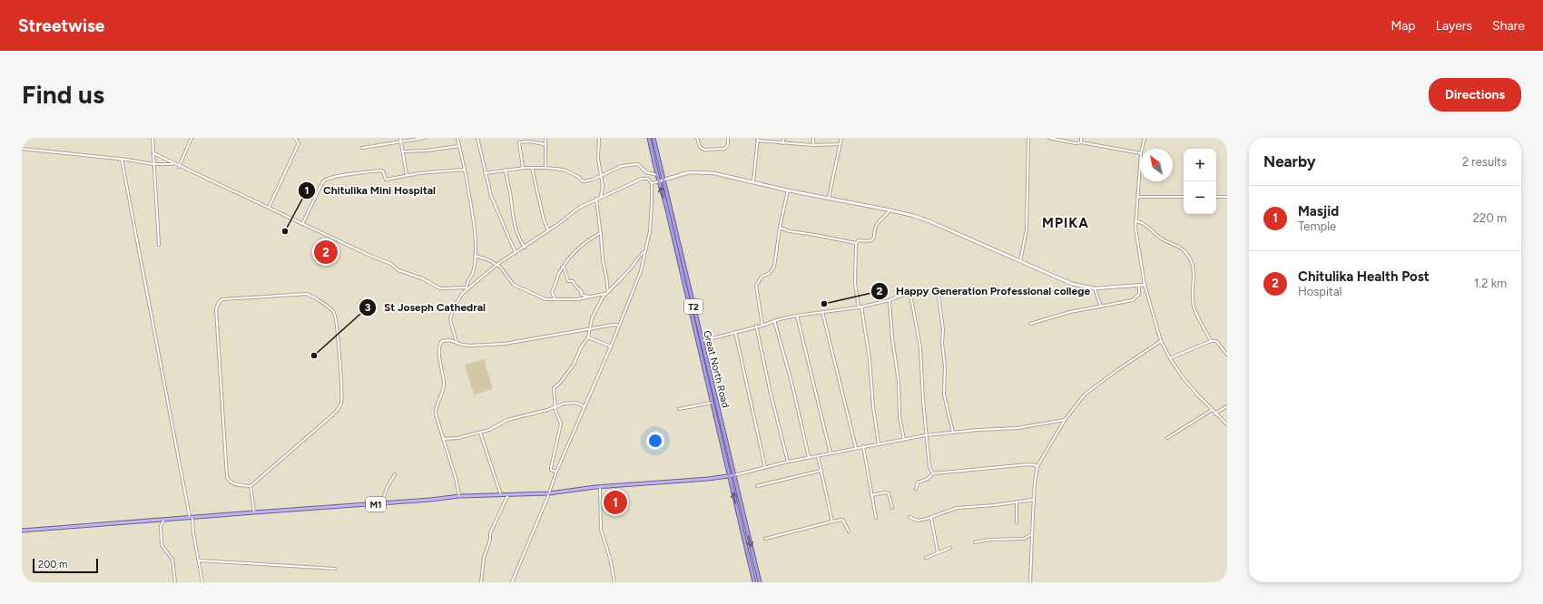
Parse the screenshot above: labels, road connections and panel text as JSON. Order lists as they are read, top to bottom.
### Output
{
  "streets": {
    "highway": ["T2", "Great North Road"],
    "main road": ["M1"]
  },
  "crossings": [
    ["Great North Road", "M1"]
  ],
  "districts": ["MPIKA"],
  "places": ["Chitulika Mini Hospital", "Happy Generation Professional college", "St Joseph Cathedral"],
  "scale_bar": "200 m",
  "north": "top left",
  "page": {
    "header": "Streetwise",
    "nav": ["Map", "Layers", "Share"],
    "buttons": "Directions",
    "title": "Find us",
    "heading": ["Nearby", "2 results"],
    "map_buttons": ["+", "−"],
    "list": [
      {
        "mark": "1",
        "name": "Masjid",
        "note": "Temple",
        "value": "220 m"
      },
      {
        "mark": "2",
        "name": "Chitulika Health Post",
        "note": "Hospital",
        "value": "1.2 km"
      }
    ],
    "pins": ["2", "1"],
    "scale": "200 m"
  }
}
